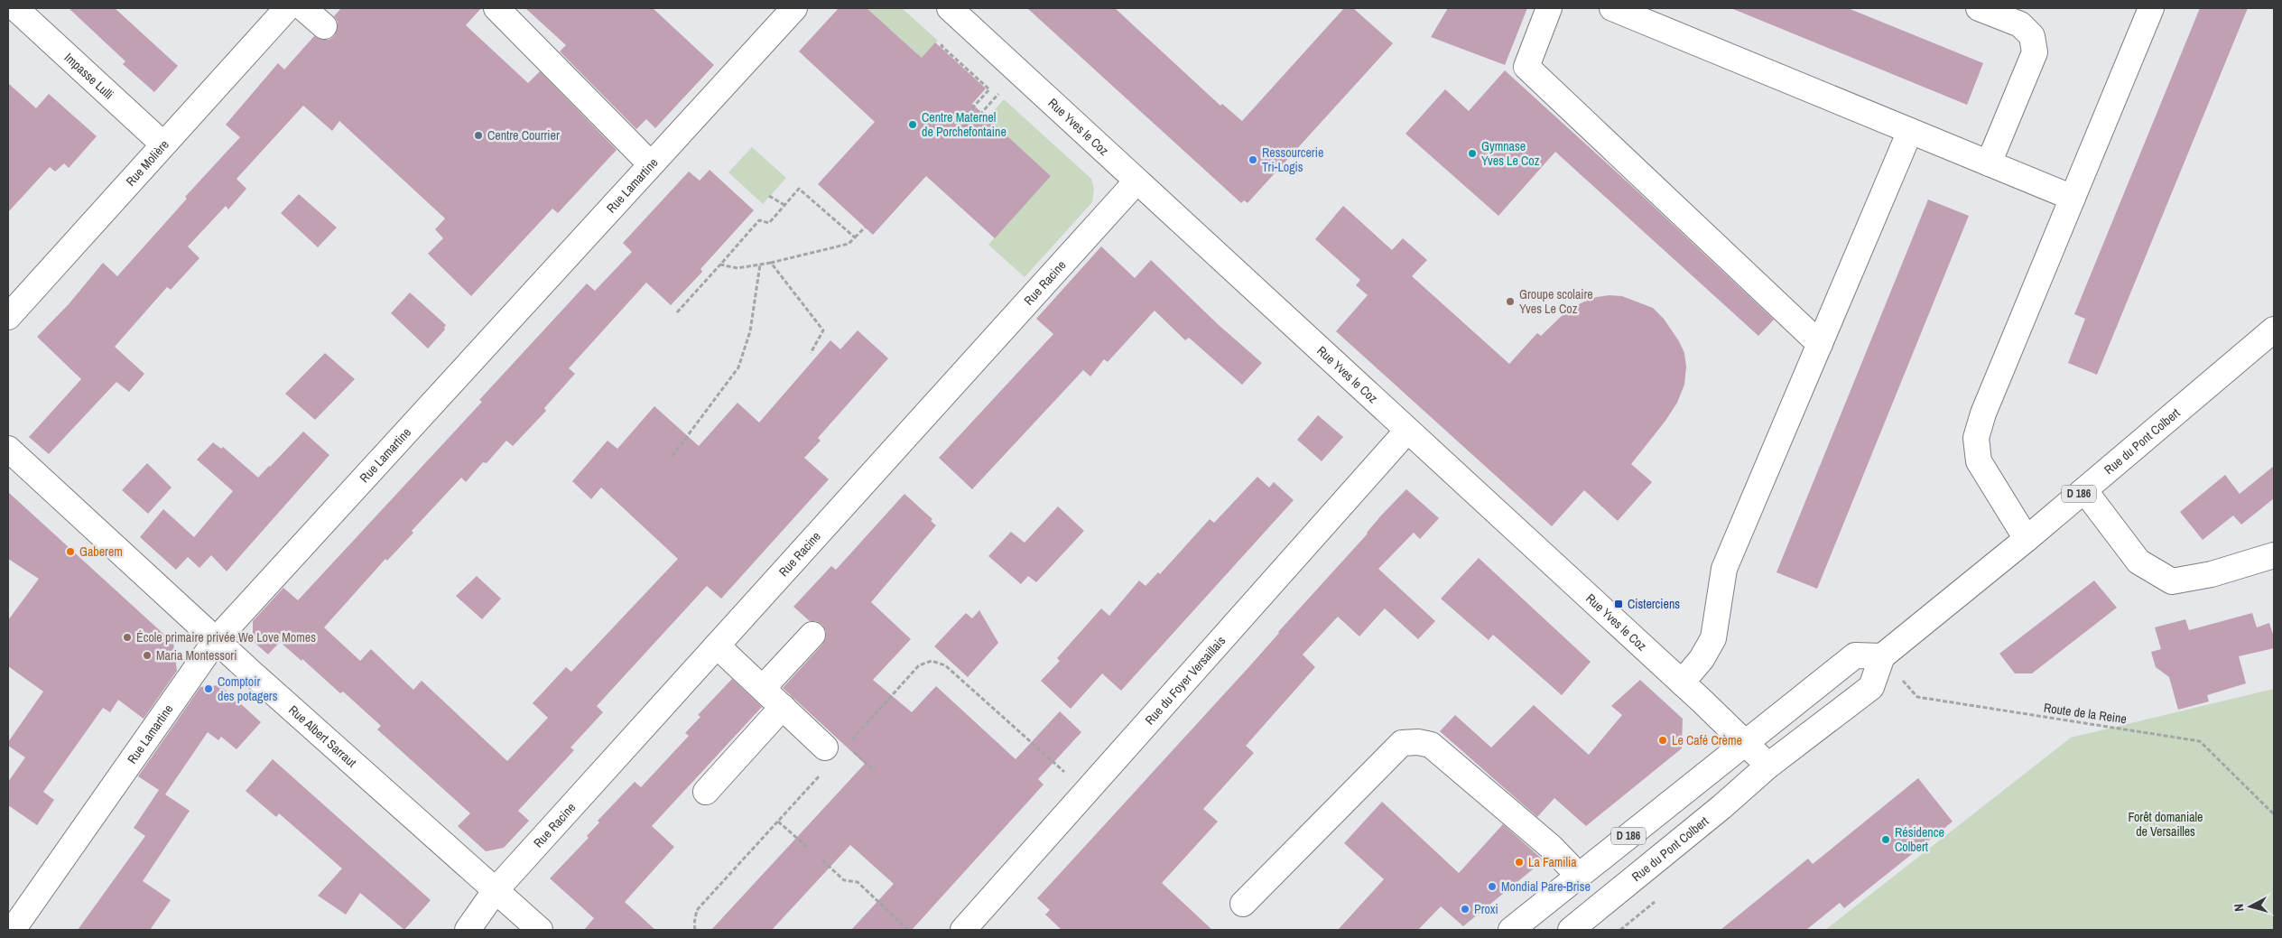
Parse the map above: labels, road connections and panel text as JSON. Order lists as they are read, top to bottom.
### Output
{
  "streets": {
    "street": [
      "Impasse Lulli",
      "Rue Yves le Coz",
      "Rue Molière",
      "Rue Lamartine",
      "Rue Racine",
      "Rue du Pont Colbert",
      "D 186",
      "Rue du Foyer Versaillais",
      "Rue Albert Sarraut"
    ],
    "path": ["Route de la Reine"]
  },
  "crossings": [
    ["Impasse Lulli", "Rue Molière"],
    ["Rue Yves le Coz", "Rue Racine"],
    ["Rue Yves le Coz", "D 186"],
    ["Rue Yves le Coz", "Rue du Foyer Versaillais"],
    ["Rue Lamartine", "Rue Albert Sarraut"],
    ["Rue Racine", "Rue Albert Sarraut"],
    ["Rue du Pont Colbert", "D 186"],
    ["Rue du Pont Colbert", "Route de la Reine"],
    ["D 186", "Route de la Reine"]
  ],
  "parks": ["Forêt domaniale de Versailles"],
  "places": {
    "other": [
      "Centre Maternel de Porchefontaine",
      "Centre Courrier",
      "Gymnase Yves Le Coz",
      "Ressourcerie Tri-Logis",
      "Groupe scolaire Yves Le Coz",
      "Gaberem",
      "École primaire privée We Love Momes",
      "Maria Montessori",
      "Comptoir des potagers",
      "Le Café Crème",
      "Résidence Colbert",
      "La Familia",
      "Mondial Pare-Brise",
      "Proxi"
    ],
    "transit": ["Cisterciens"]
  },
  "north": "left"
}
